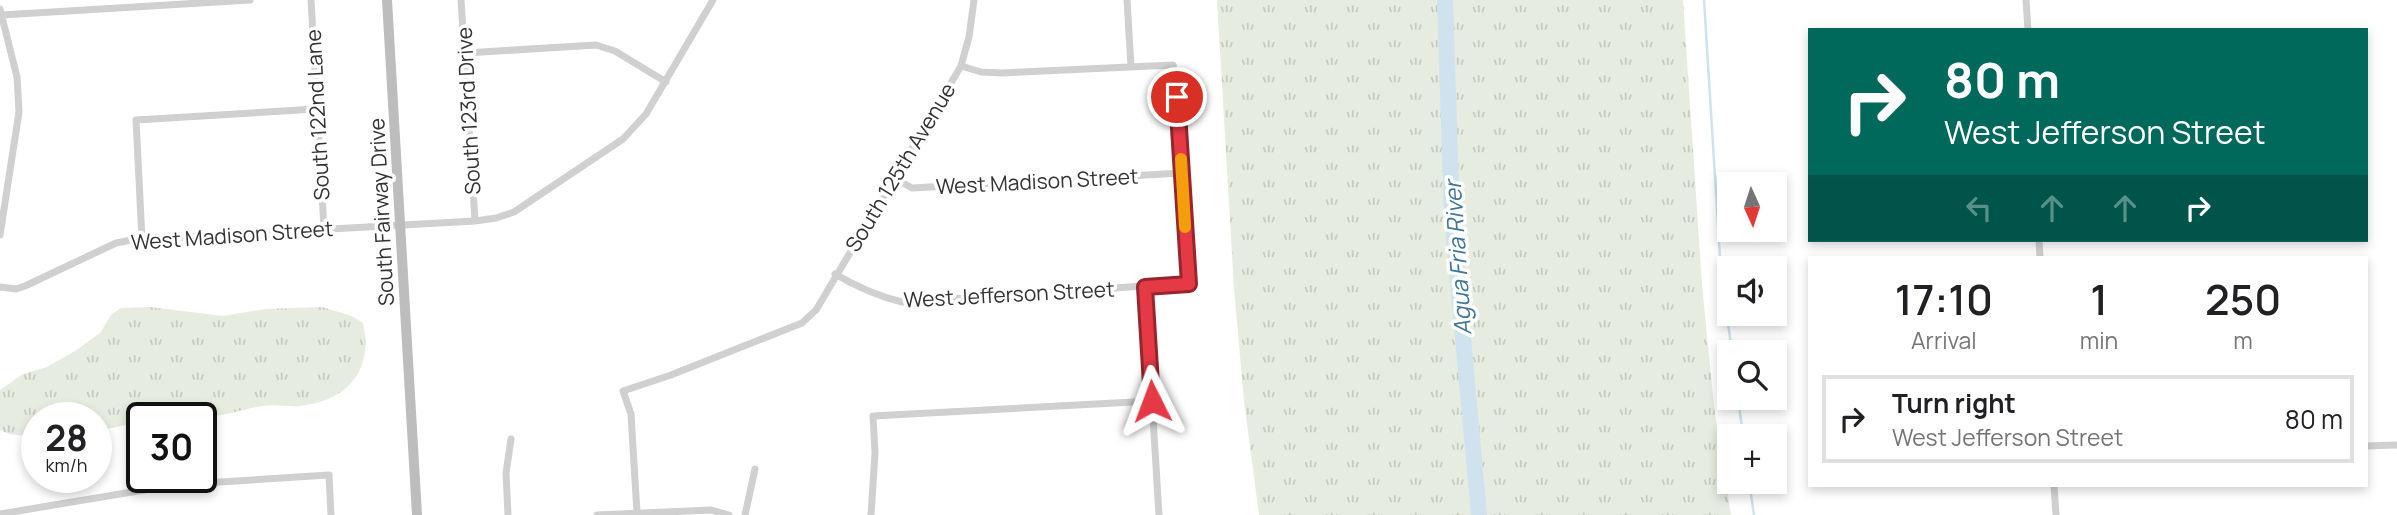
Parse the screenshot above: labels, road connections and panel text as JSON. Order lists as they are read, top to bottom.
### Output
{
  "streets": {
    "street": [
      "South 123rd Drive",
      "South 122nd Lane",
      "South 125th Avenue",
      "West Madison Street",
      "South Fairway Drive",
      "West Jefferson Street"
    ]
  },
  "crossings": [
    ["South 123rd Drive", "West Madison Street"],
    ["South 122nd Lane", "West Madison Street"],
    ["South 125th Avenue", "West Madison Street"],
    ["South 125th Avenue", "West Jefferson Street"],
    ["West Madison Street", "South Fairway Drive"],
    ["West Madison Street", "West Jefferson Street"]
  ],
  "water": ["Agua Fria River"],
  "north": "bottom",
  "page": {
    "turn": ["80 m", "West Jefferson Street"],
    "map_buttons": "+",
    "eta": [
      "17:10",
      "Arrival",
      "1",
      "min",
      "250",
      "m"
    ],
    "list": [
      {
        "name": "Turn right",
        "note": "West Jefferson Street",
        "value": "80 m"
      }
    ],
    "speed": "28 km/h",
    "limit": "30"
  }
}
